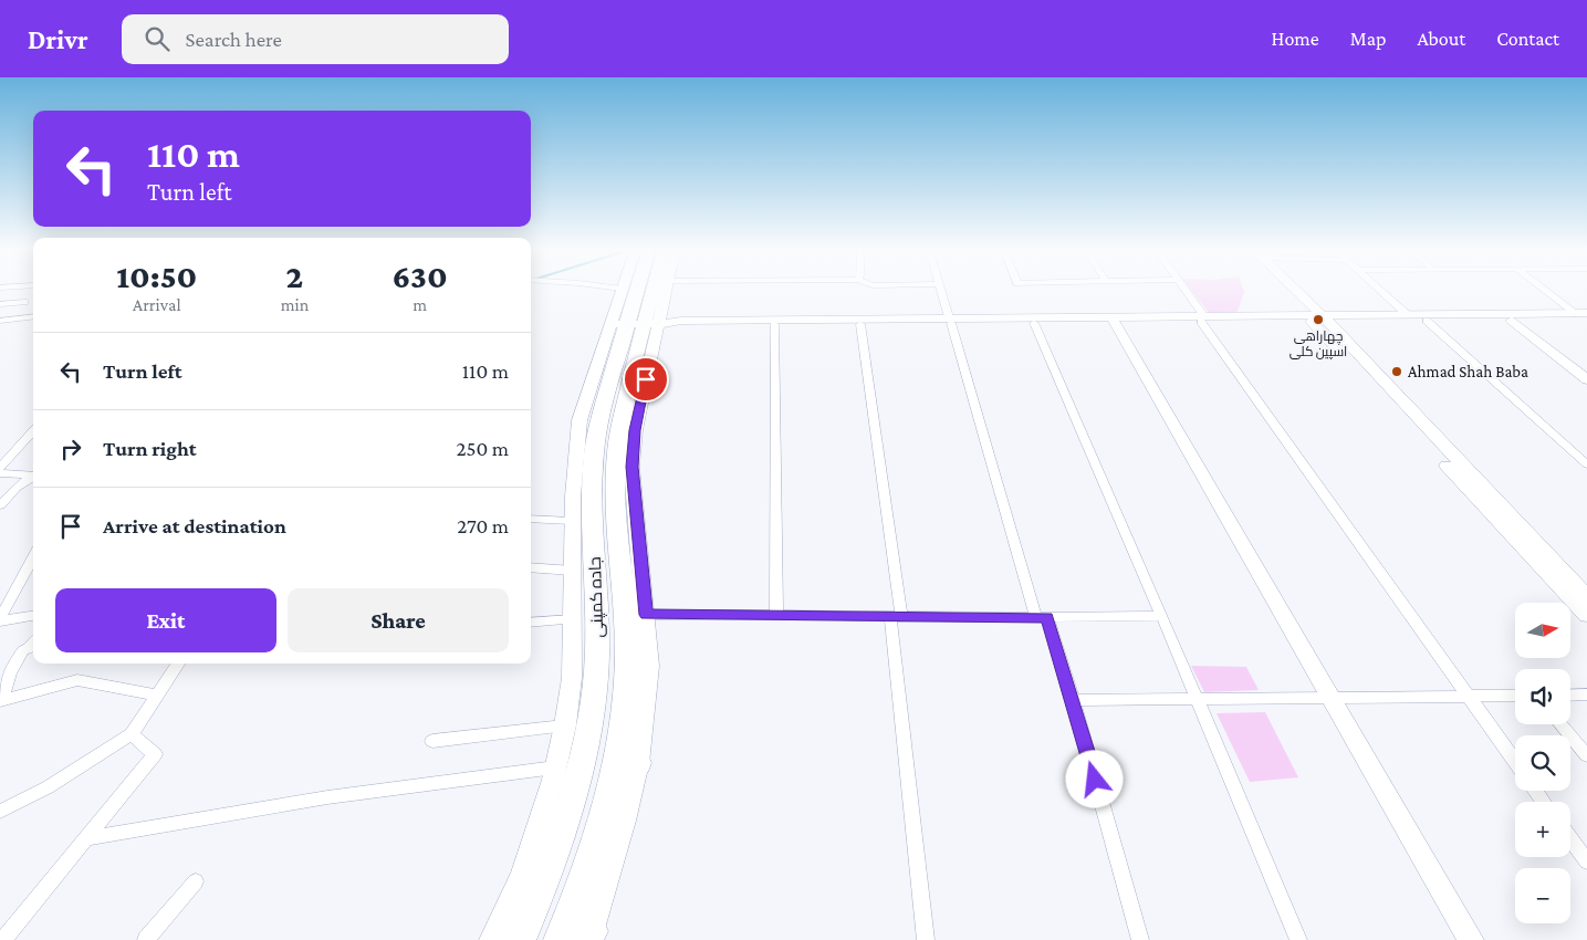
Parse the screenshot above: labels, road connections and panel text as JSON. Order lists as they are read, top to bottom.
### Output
{
  "streets": {
    "highway": ["جاده کمپنی"]
  },
  "places": ["چهاراهی اسپین کلی", "Ahmad Shah Baba"],
  "north": "right",
  "page": {
    "header": "Drivr",
    "search": "Search here",
    "nav": [
      "Home",
      "Map",
      "About",
      "Contact"
    ],
    "turn": ["110 m", "Turn left"],
    "eta": [
      "10:50",
      "Arrival",
      "2",
      "min",
      "630",
      "m"
    ],
    "list": [
      {
        "name": "Turn left",
        "value": "110 m"
      },
      {
        "name": "Turn right",
        "value": "250 m"
      },
      {
        "name": "Arrive at destination",
        "value": "270 m"
      }
    ],
    "buttons": ["Exit", "Share"],
    "map_buttons": ["+", "−"]
  }
}
